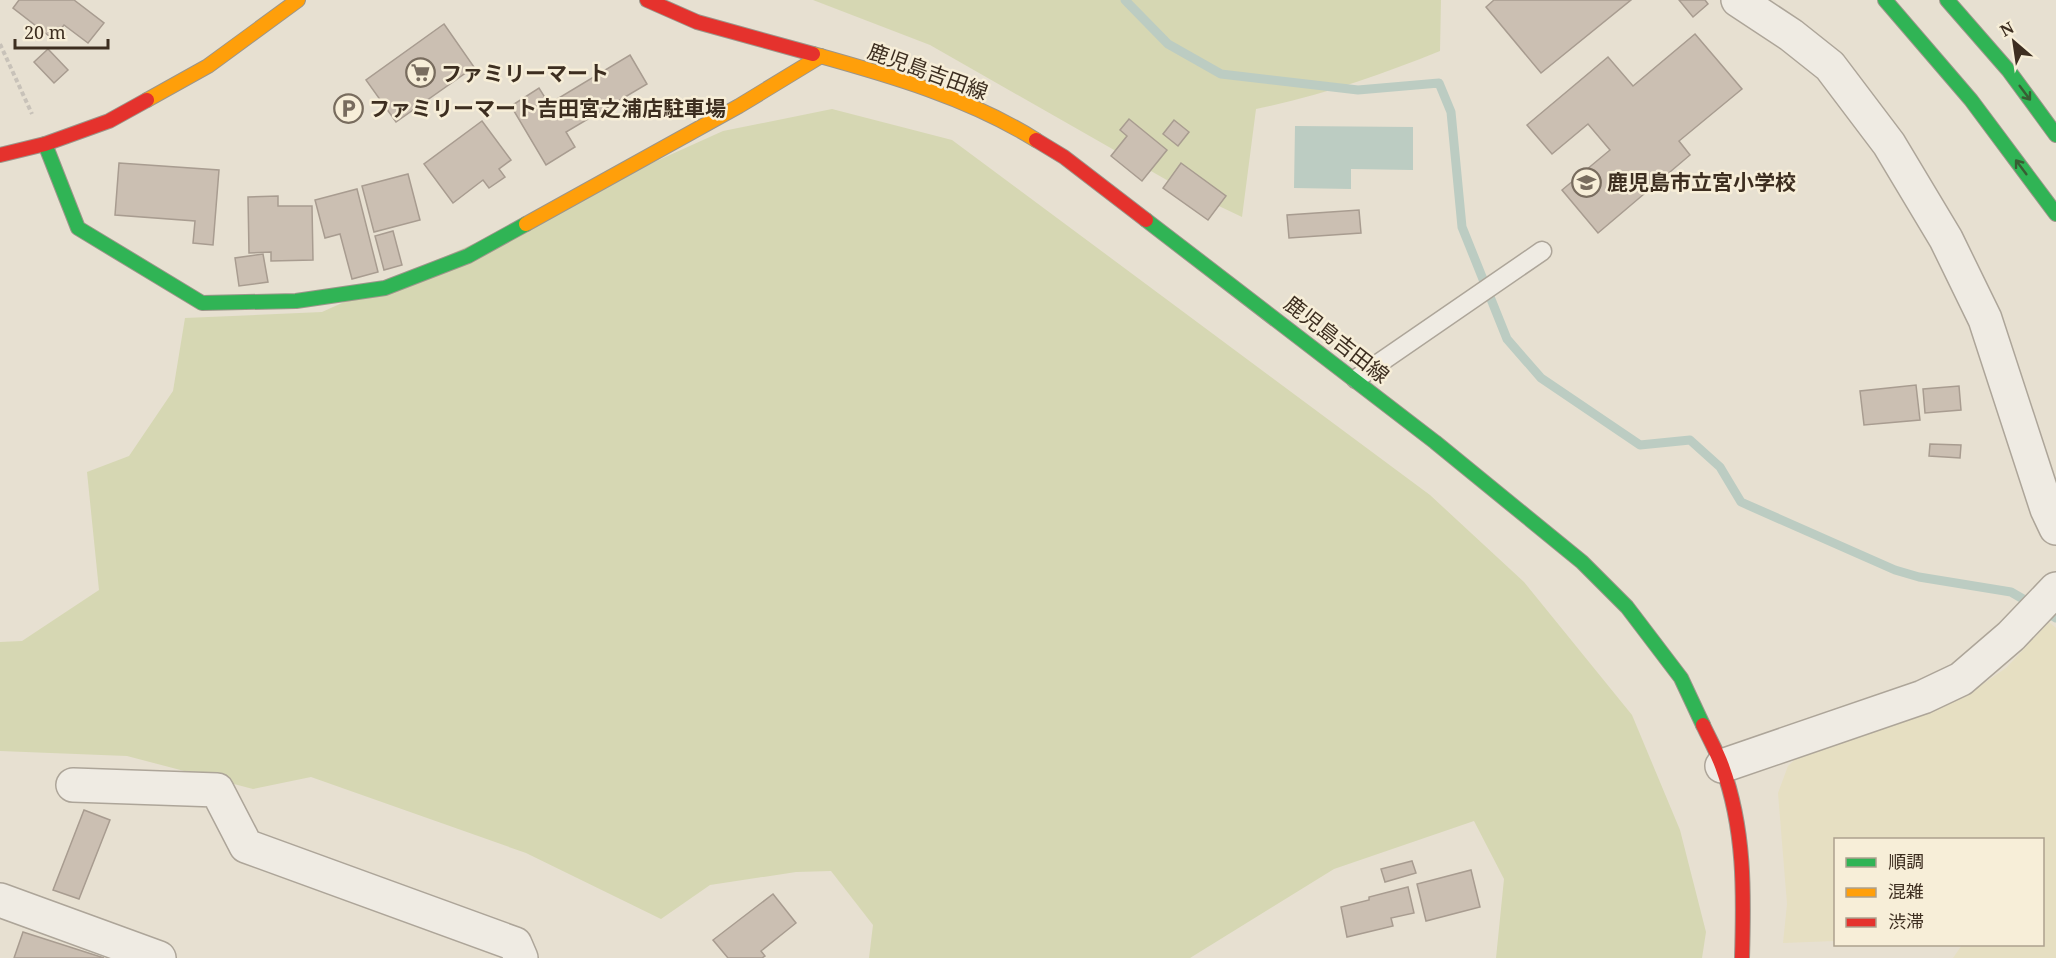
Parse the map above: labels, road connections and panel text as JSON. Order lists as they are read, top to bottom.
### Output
{
  "streets": {
    "main road": ["鹿児島吉田線"]
  },
  "places": {
    "supermarket": ["ファミリーマート"],
    "parking": ["ファミリーマート吉田宮之浦店駐車場"],
    "school or university": ["鹿児島市立宮小学校"]
  },
  "legend": ["順調", "混雑", "渋滞"],
  "scale_bar": "20 m",
  "north": "top left"
}
